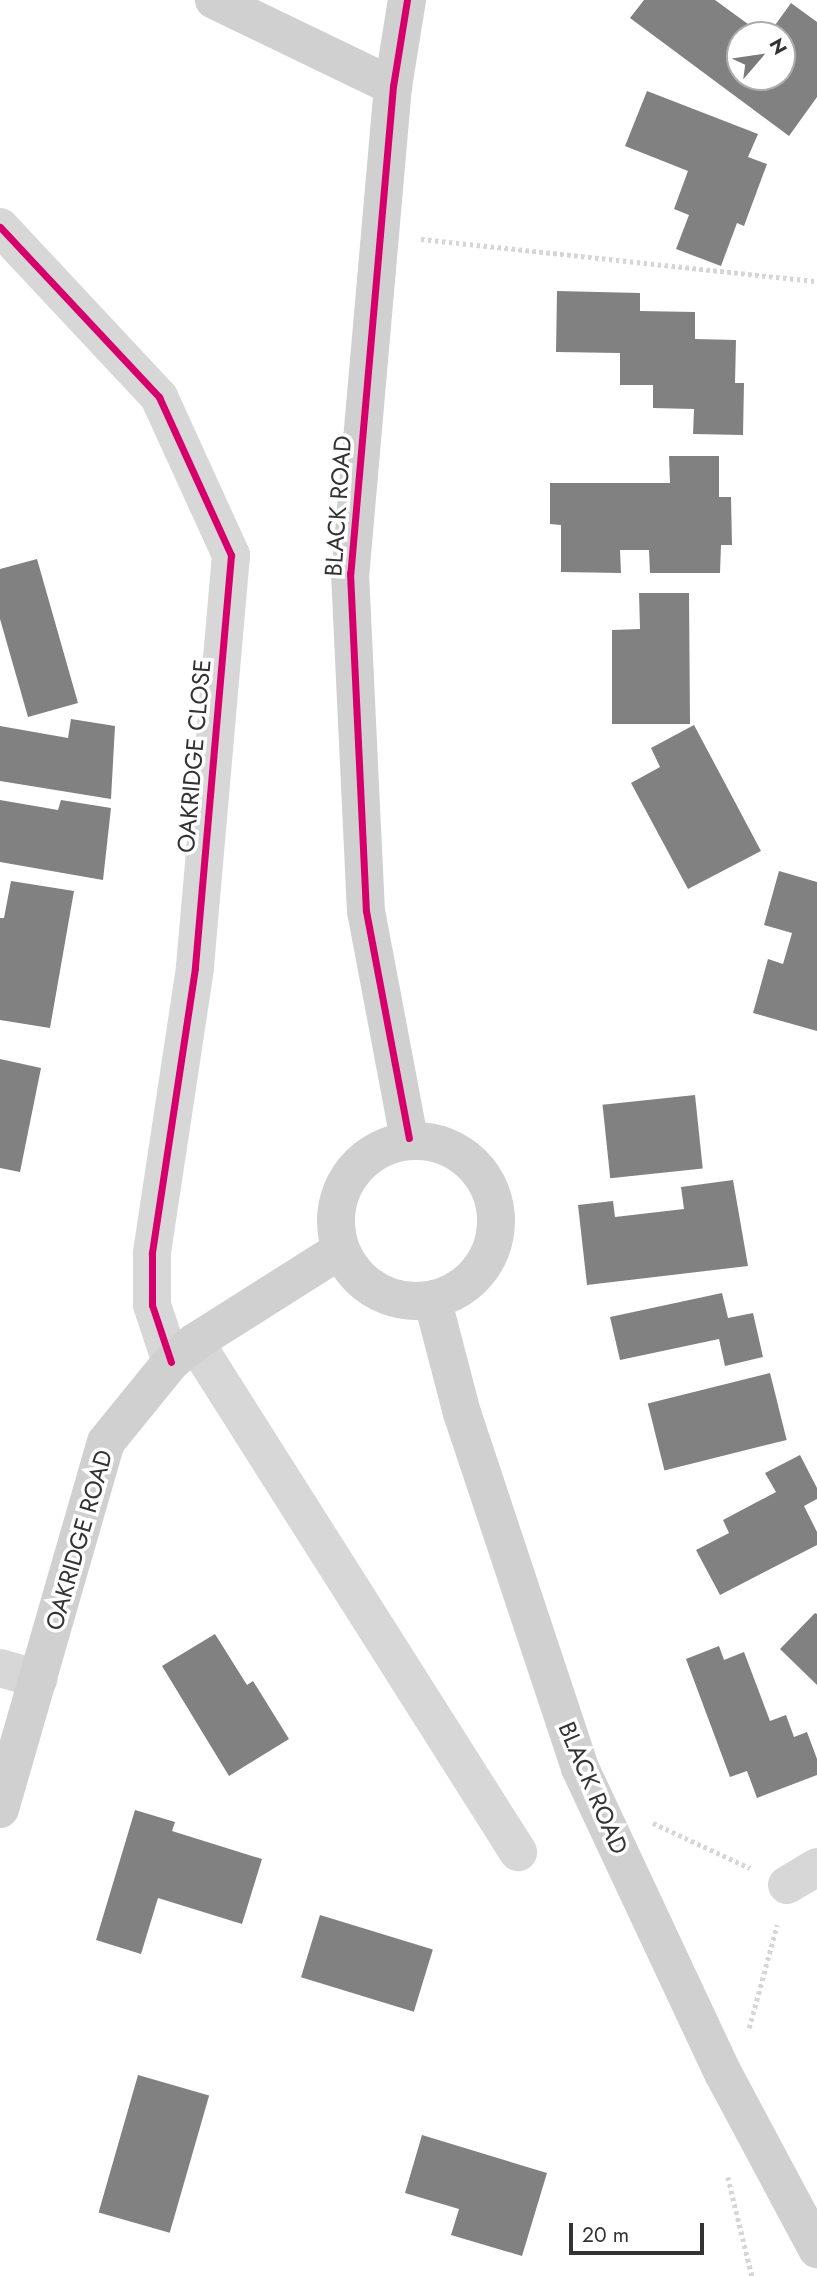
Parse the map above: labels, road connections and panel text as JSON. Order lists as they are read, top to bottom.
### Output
{
  "streets": {
    "main road": ["BLACK ROAD", "OAKRIDGE ROAD"],
    "street": ["OAKRIDGE CLOSE"]
  },
  "crossings": [
    ["BLACK ROAD", "OAKRIDGE ROAD"],
    ["OAKRIDGE CLOSE", "OAKRIDGE ROAD"]
  ],
  "scale_bar": "20 m",
  "north": "top right"
}
